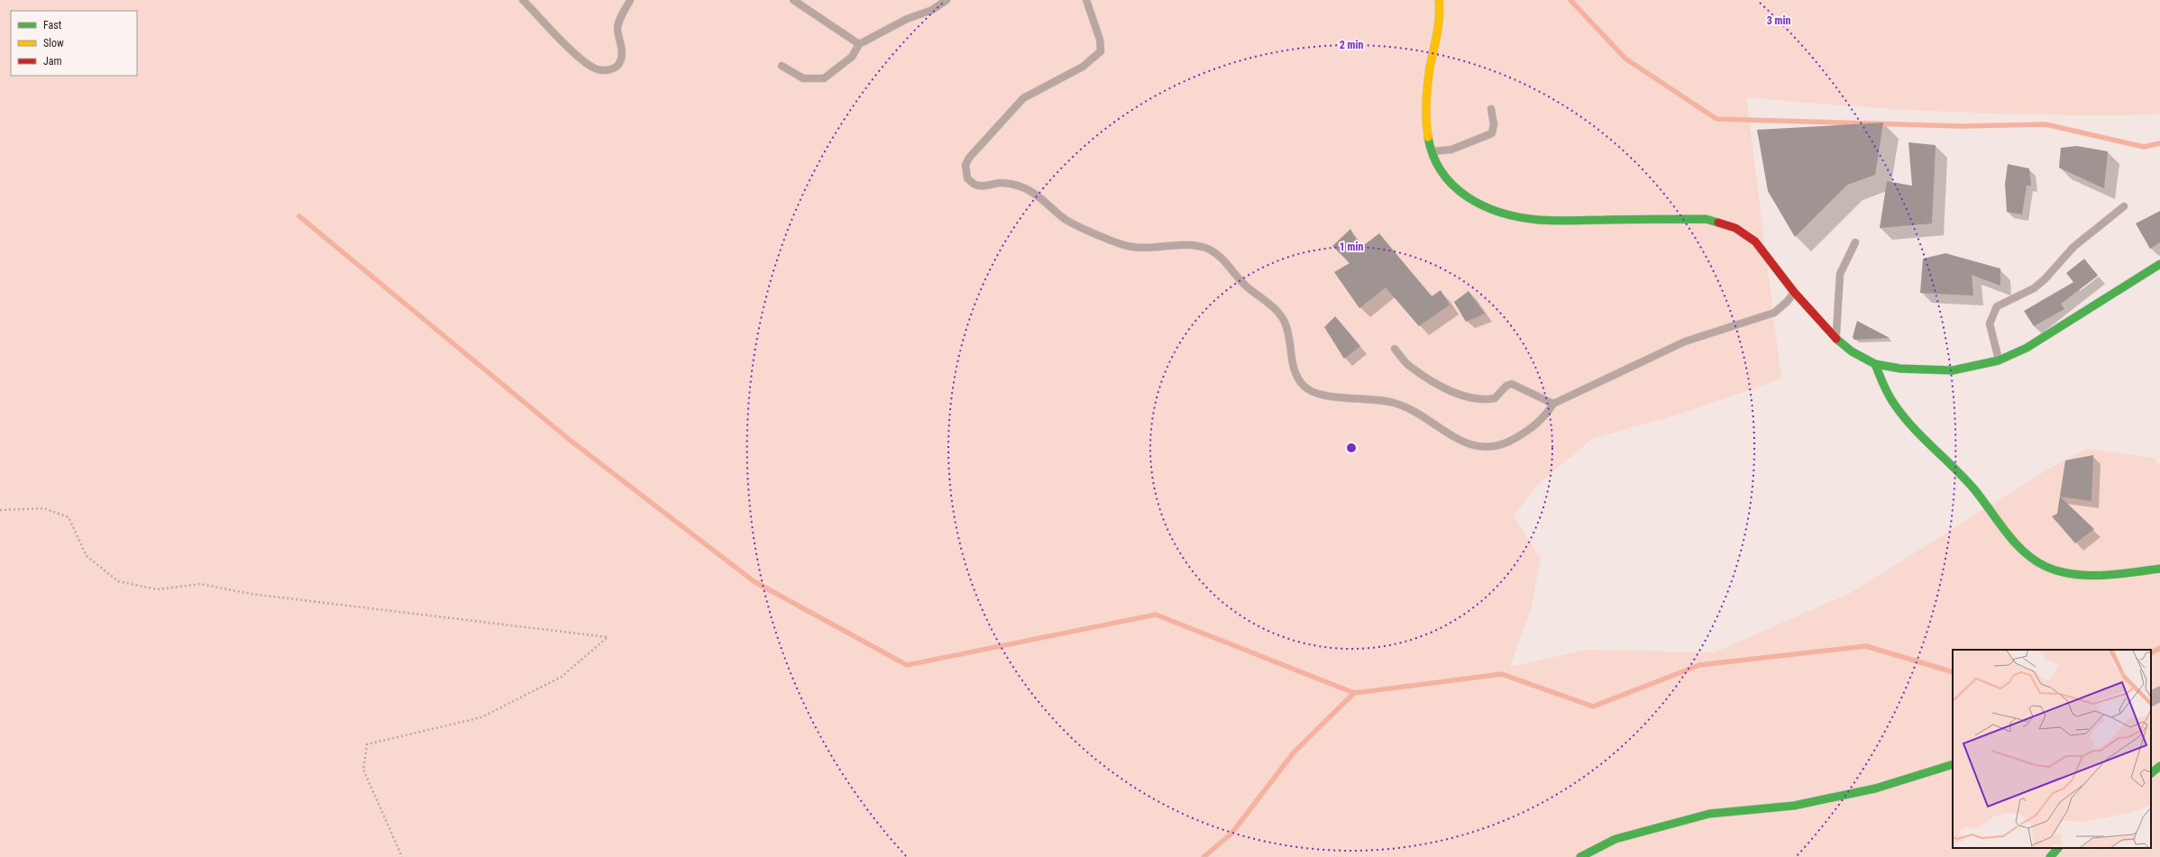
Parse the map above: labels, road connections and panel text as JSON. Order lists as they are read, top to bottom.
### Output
{
  "legend": ["Fast", "Slow", "Jam"],
  "rings": ["3 min", "2 min", "1 min"]
}
